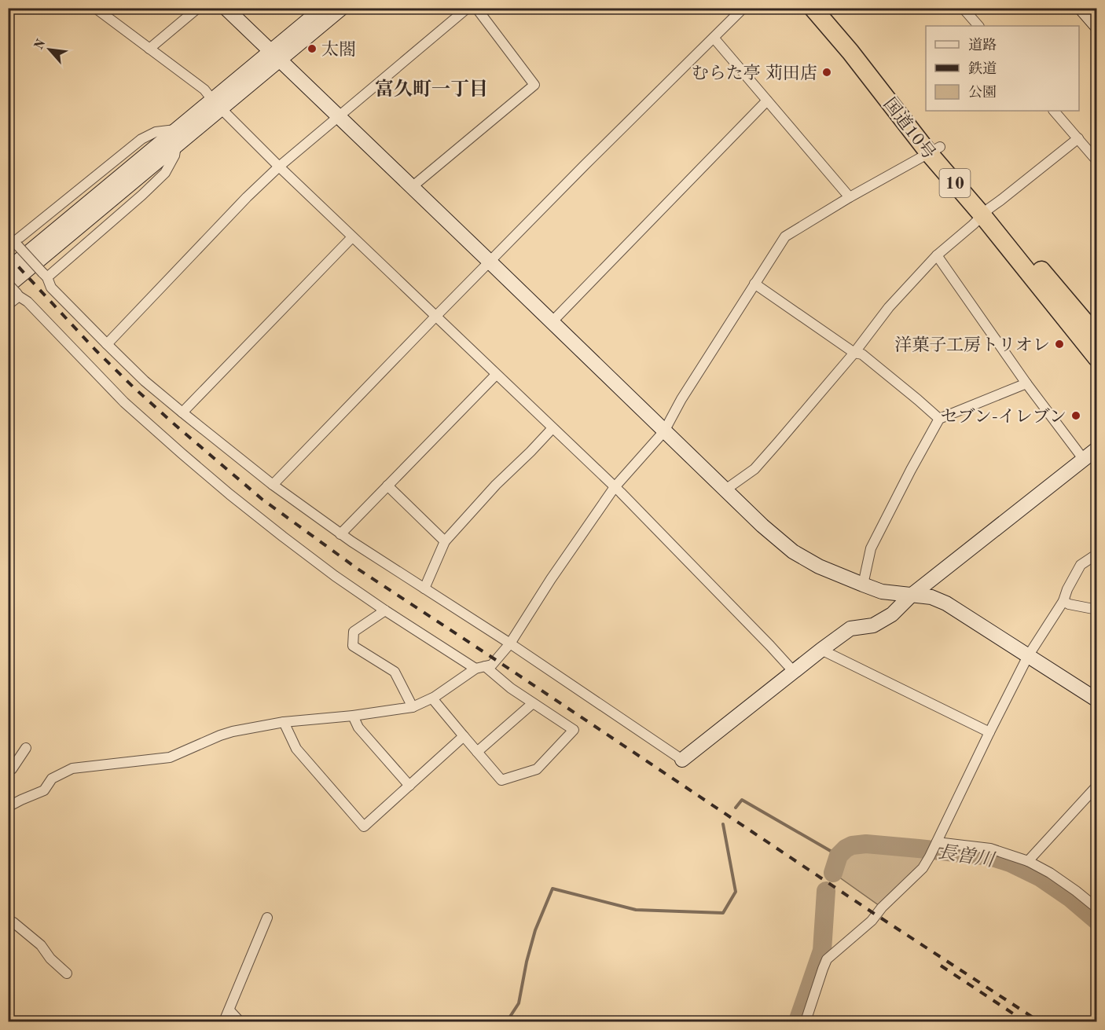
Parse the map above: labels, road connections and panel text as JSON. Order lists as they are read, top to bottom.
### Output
{
  "streets": {
    "highway": ["国道10号", "10"]
  },
  "districts": ["富久町一丁目"],
  "water": ["長曽川"],
  "places": [
    "太閤",
    "むらた亭 苅田店",
    "洋菓子工房トリオレ",
    "セブン-イレブン"
  ],
  "legend": ["道路", "鉄道", "公園"],
  "north": "top left"
}
